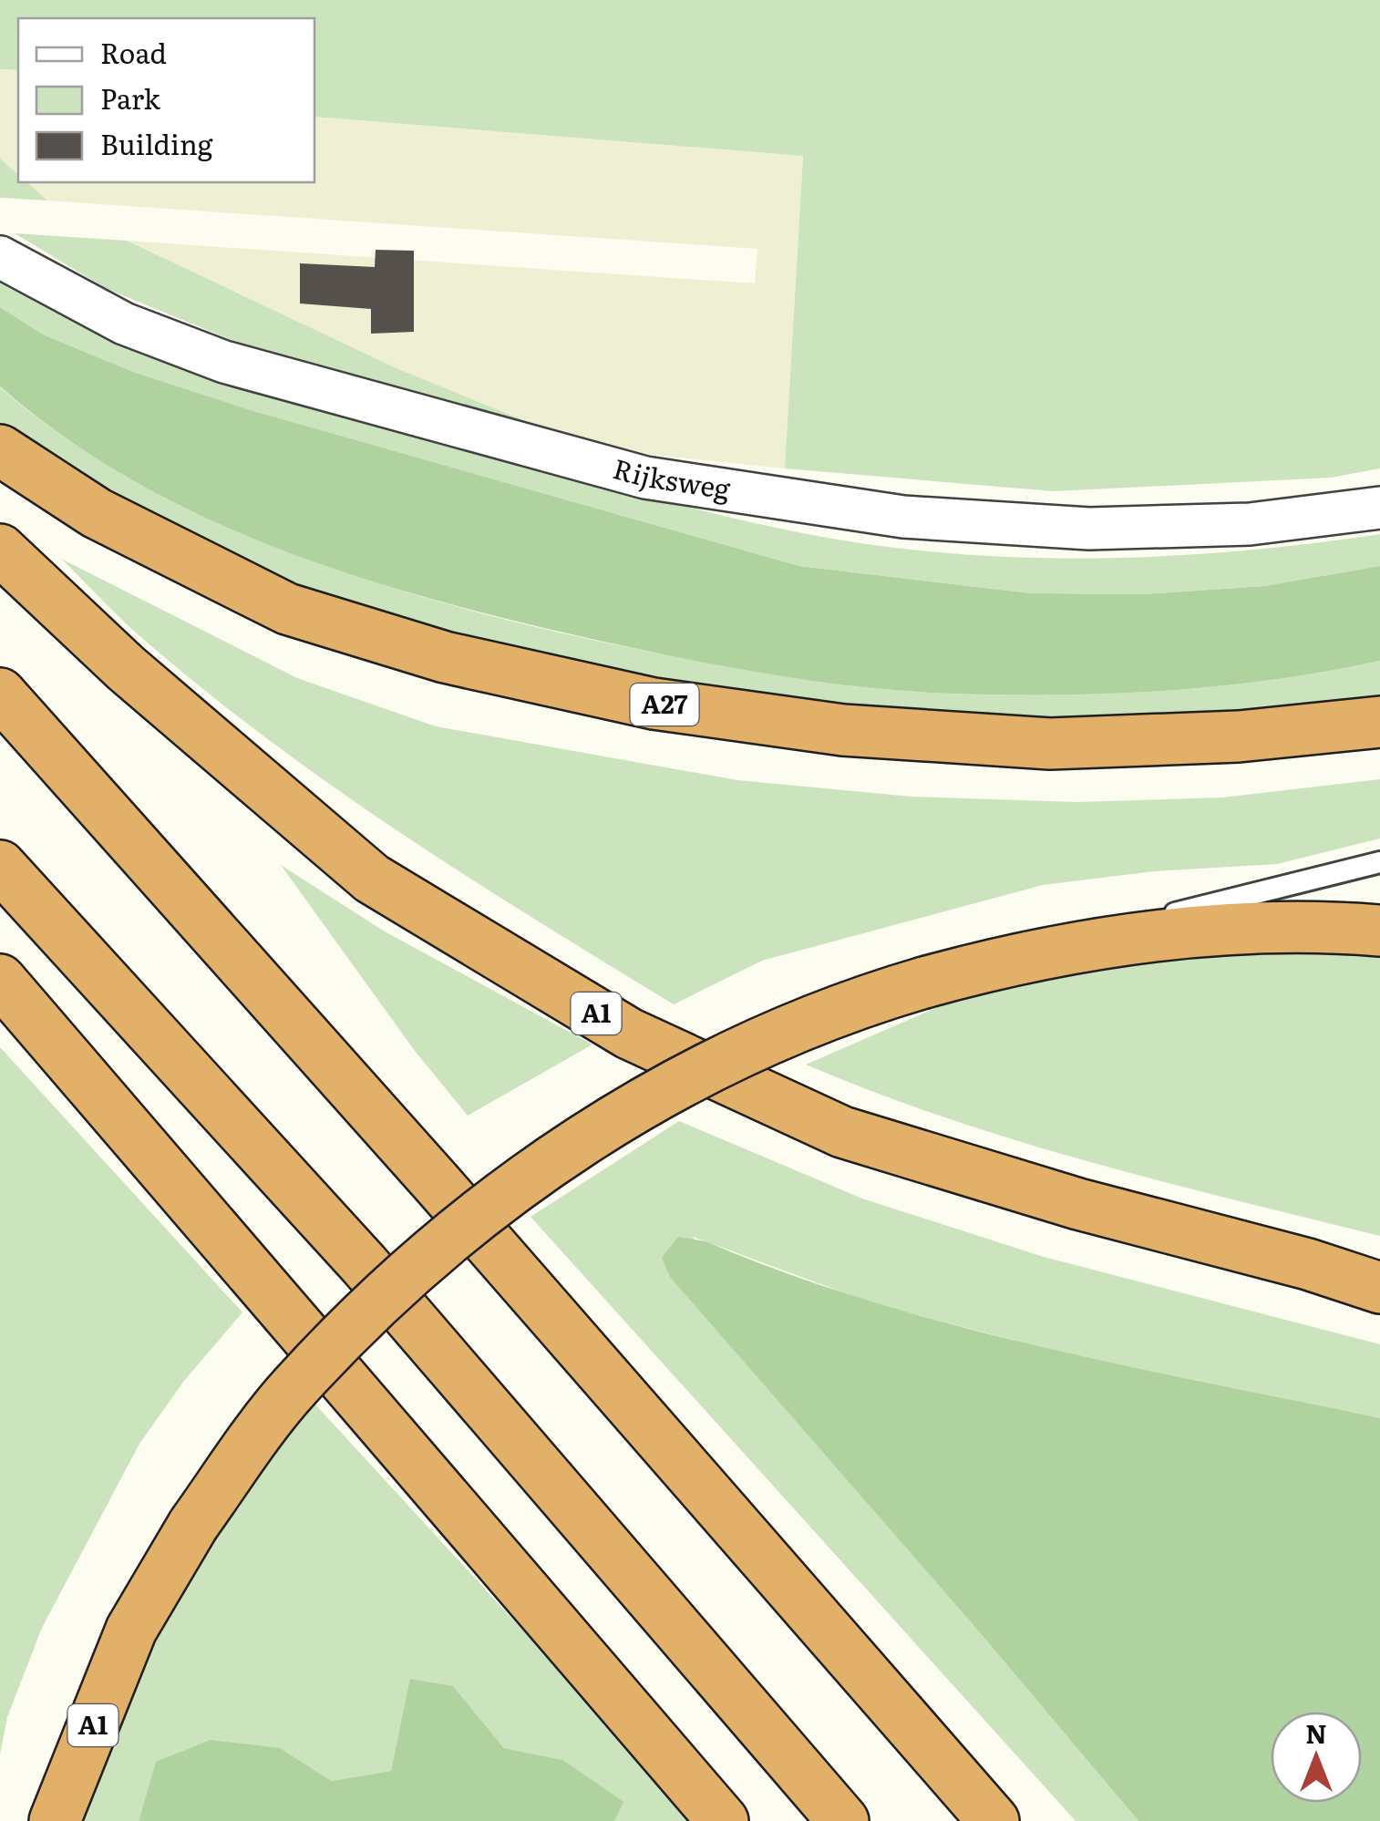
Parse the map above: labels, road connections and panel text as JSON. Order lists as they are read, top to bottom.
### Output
{
  "streets": {
    "highway": ["A27", "A1"],
    "street": ["Rijksweg"]
  },
  "legend": ["Road", "Park", "Building"],
  "north": "top"
}
